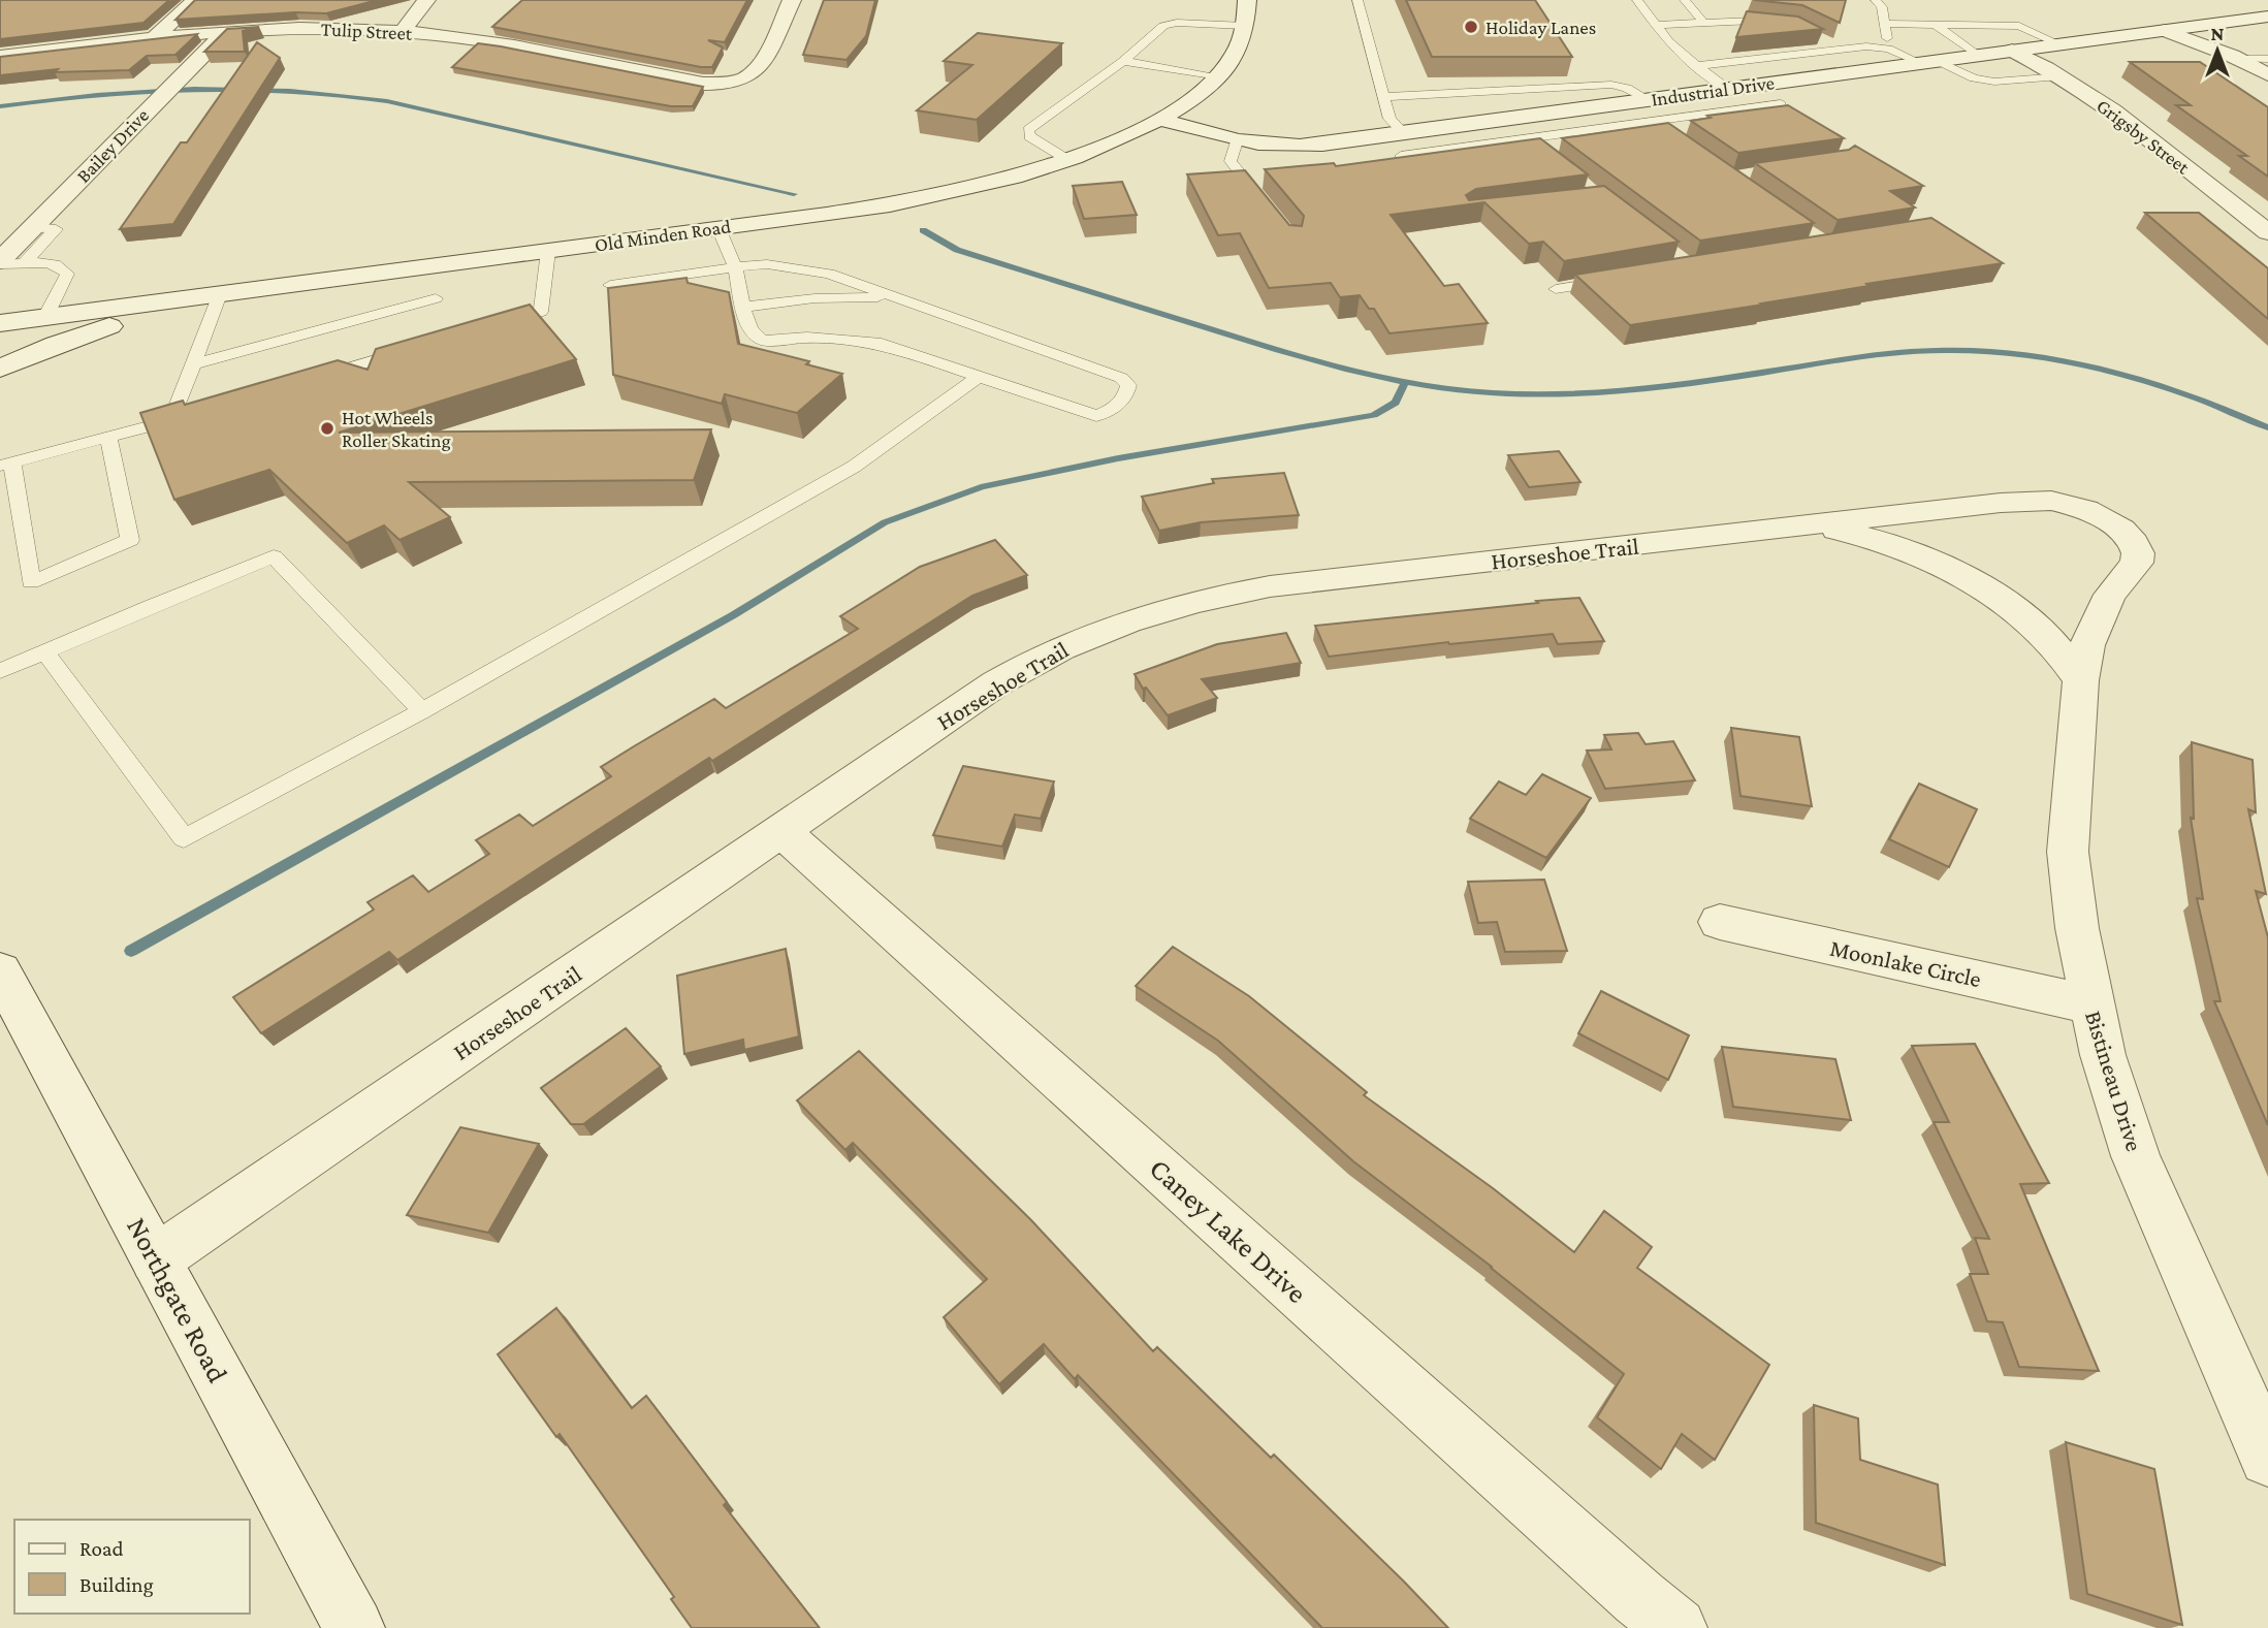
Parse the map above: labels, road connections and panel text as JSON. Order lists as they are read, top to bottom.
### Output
{
  "streets": {
    "street": [
      "Tulip Street",
      "Industrial Drive",
      "Grigsby Street",
      "Bailey Drive",
      "Old Minden Road",
      "Horseshoe Trail",
      "Moonlake Circle",
      "Bistineau Drive",
      "Caney Lake Drive",
      "Northgate Road"
    ]
  },
  "crossings": [
    ["Tulip Street", "Bailey Drive"],
    ["Industrial Drive", "Grigsby Street"],
    ["Industrial Drive", "Old Minden Road"],
    ["Horseshoe Trail", "Bistineau Drive"],
    ["Horseshoe Trail", "Caney Lake Drive"],
    ["Horseshoe Trail", "Northgate Road"],
    ["Moonlake Circle", "Bistineau Drive"]
  ],
  "places": ["Holiday Lanes", "Hot Wheels Roller Skating"],
  "legend": ["Road", "Building"],
  "north": "top"
}
